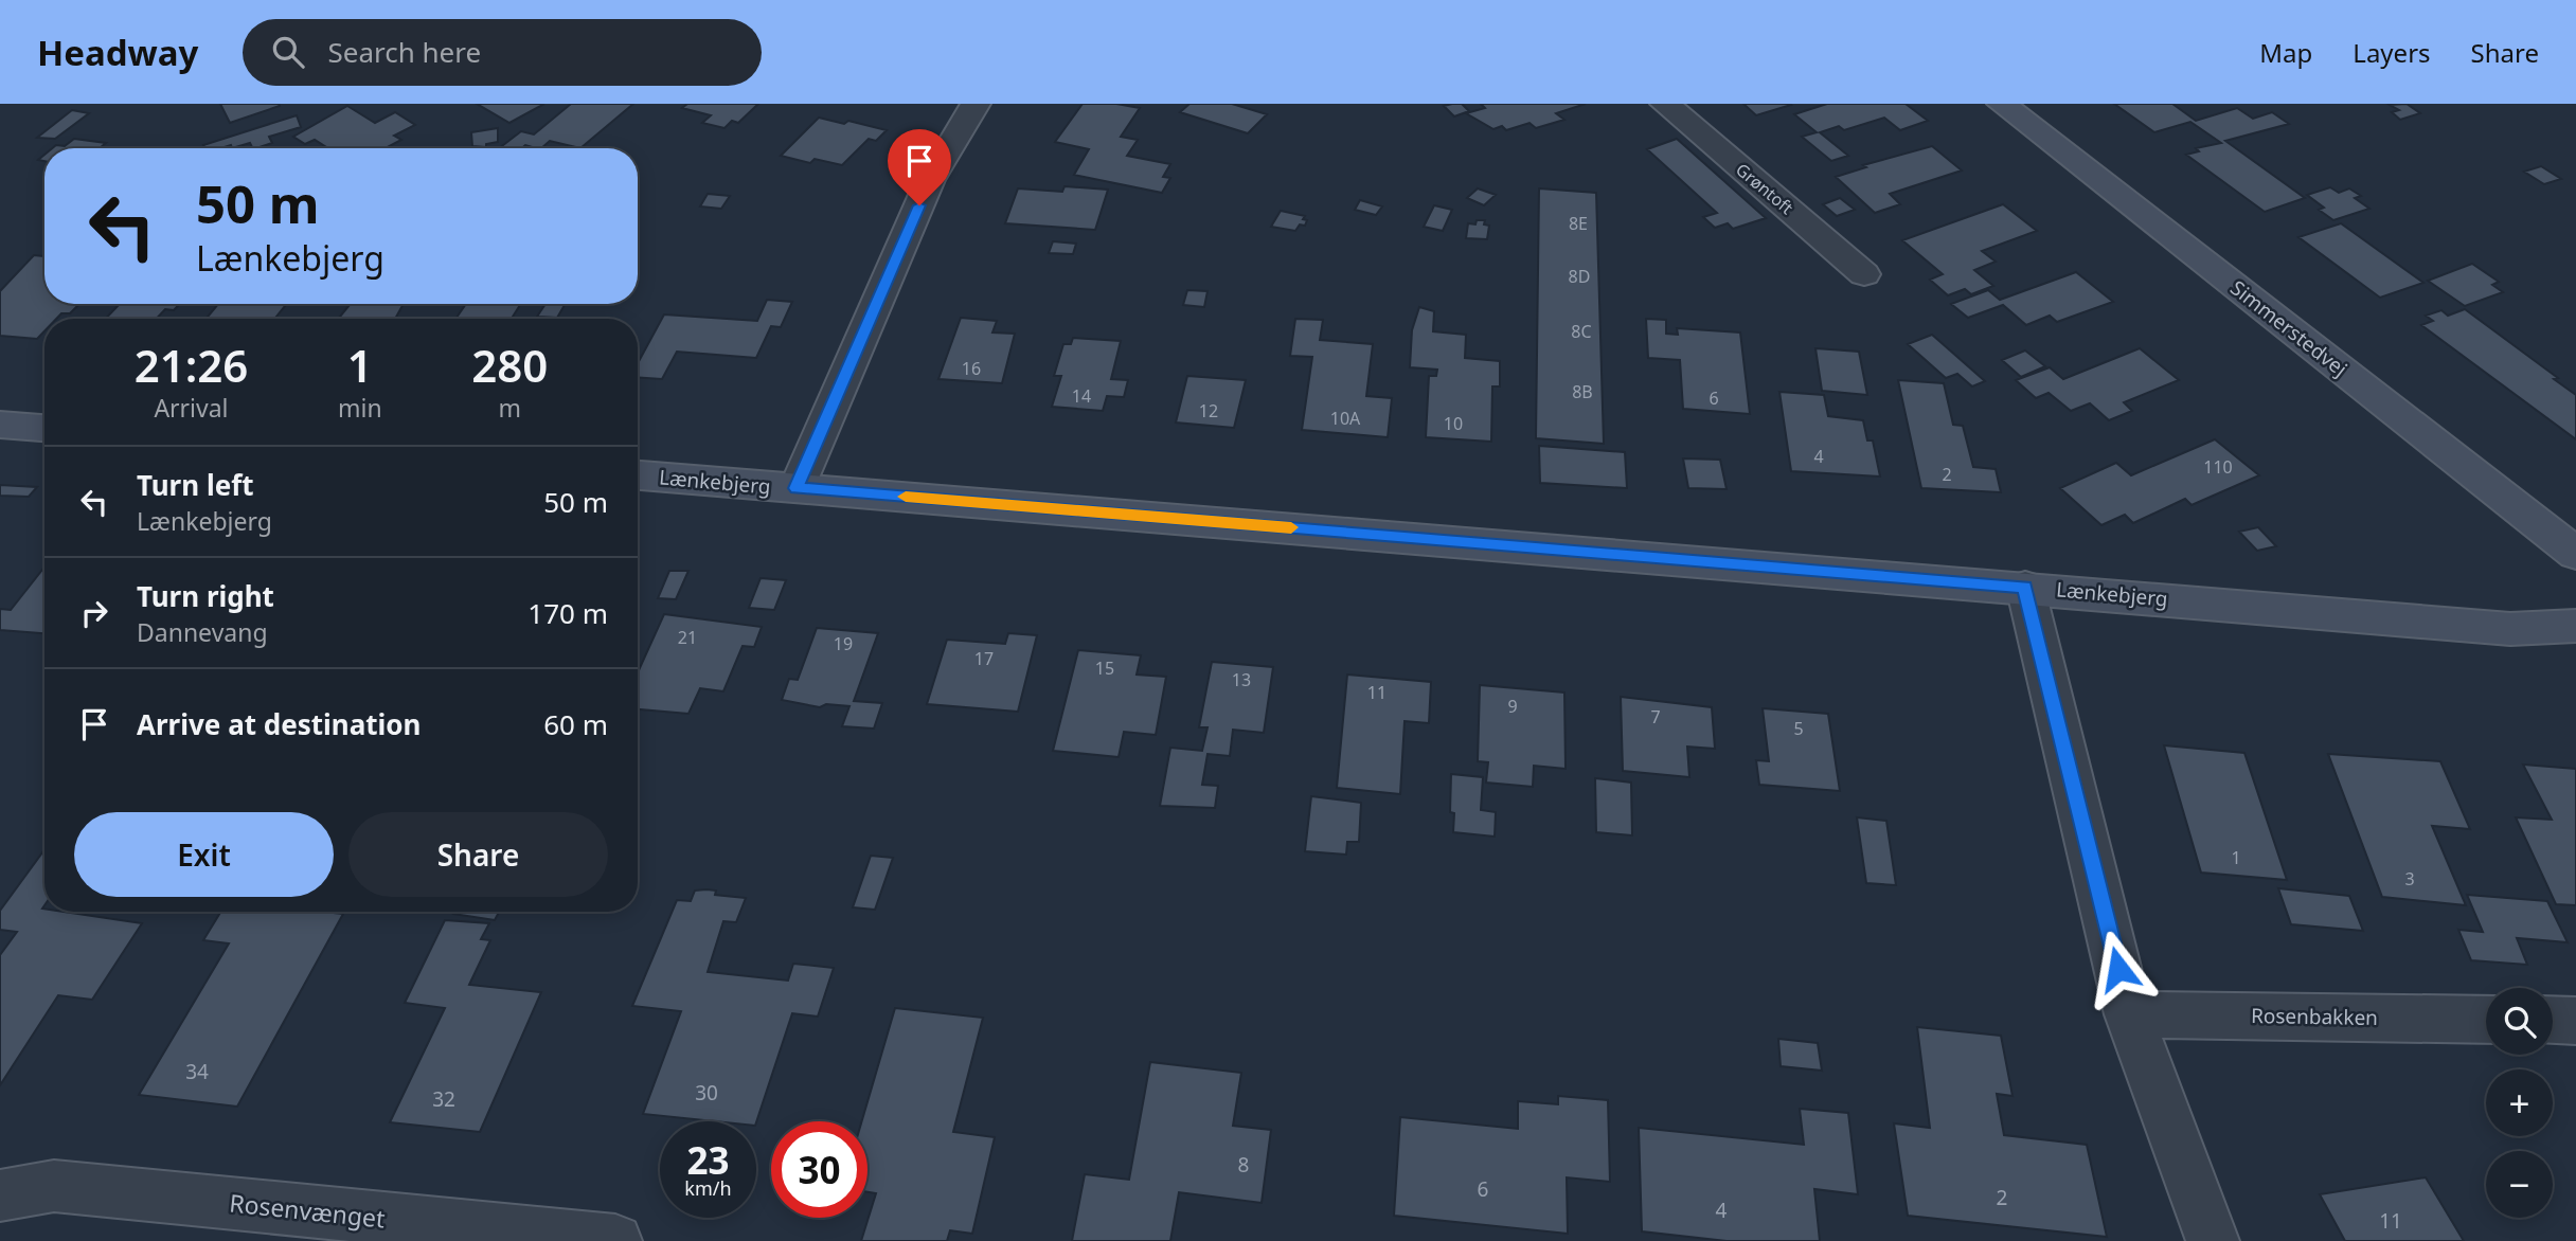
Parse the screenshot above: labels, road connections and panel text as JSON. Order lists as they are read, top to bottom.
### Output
{
  "streets": {
    "street": [
      "Grøntoft",
      "Simmerstedvej",
      "Lænkebjerg",
      "Rosenbakken",
      "Rosenvænget"
    ]
  },
  "house_numbers": [
    "8E",
    "8D",
    "8C",
    "16",
    "8B",
    "14",
    "6",
    "12",
    "10A",
    "10",
    "4",
    "110",
    "2",
    "21",
    "19",
    "17",
    "15",
    "13",
    "11",
    "9",
    "7",
    "5",
    "1",
    "3",
    "34",
    "30",
    "32",
    "8",
    "6",
    "2",
    "4",
    "11"
  ],
  "page": {
    "header": "Headway",
    "search": "Search here",
    "nav": ["Map", "Layers", "Share"],
    "turn": ["50 m", "Lænkebjerg"],
    "eta": [
      "21:26",
      "Arrival",
      "1",
      "min",
      "280",
      "m"
    ],
    "list": [
      {
        "name": "Turn left",
        "note": "Lænkebjerg",
        "value": "50 m"
      },
      {
        "name": "Turn right",
        "note": "Dannevang",
        "value": "170 m"
      },
      {
        "name": "Arrive at destination",
        "value": "60 m"
      }
    ],
    "buttons": ["Exit", "Share"],
    "map_buttons": ["+", "−"],
    "speed": "23 km/h",
    "limit": "30"
  }
}
